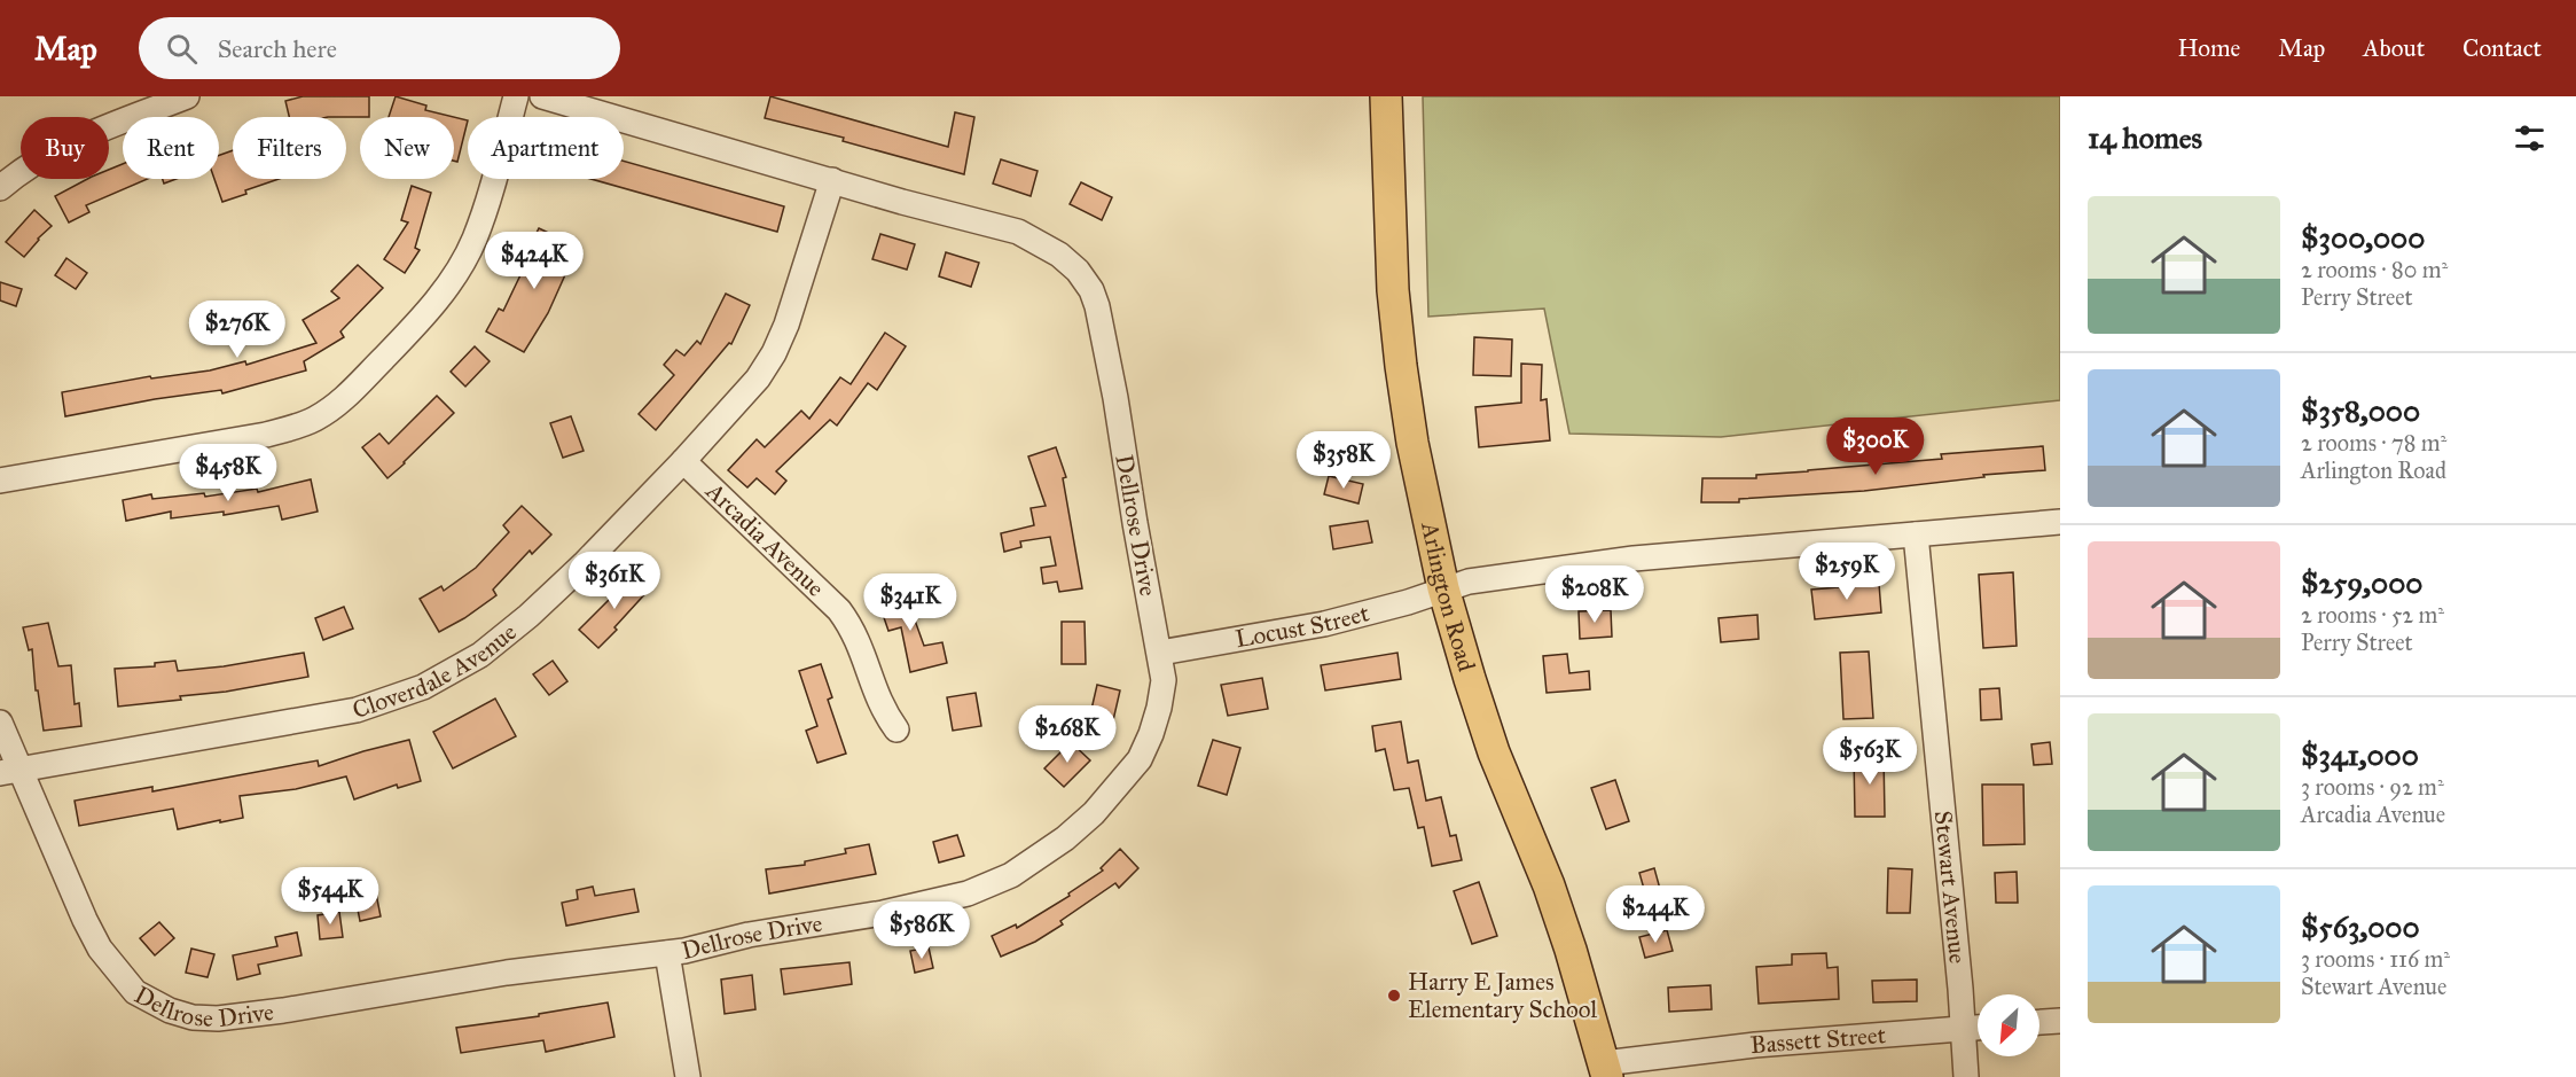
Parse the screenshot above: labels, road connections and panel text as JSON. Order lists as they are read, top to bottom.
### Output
{
  "streets": {
    "main road": ["Arlington Road"],
    "street": [
      "Dellrose Drive",
      "Arcadia Avenue",
      "Locust Street",
      "Cloverdale Avenue",
      "Stewart Avenue",
      "Bassett Street"
    ]
  },
  "crossings": [
    ["Dellrose Drive", "Locust Street"],
    ["Dellrose Drive", "Cloverdale Avenue"],
    ["Arcadia Avenue", "Cloverdale Avenue"],
    ["Arlington Road", "Locust Street"],
    ["Arlington Road", "Bassett Street"],
    ["Locust Street", "Stewart Avenue"],
    ["Stewart Avenue", "Bassett Street"]
  ],
  "places": ["Harry E James Elementary School"],
  "north": "bottom left",
  "page": {
    "header": "Map",
    "search": "Search here",
    "nav": [
      "Home",
      "Map",
      "About",
      "Contact"
    ],
    "heading": "14 homes",
    "chip": [
      "Buy",
      "Rent",
      "Filters",
      "New",
      "Apartment"
    ],
    "list": [
      {
        "name": "$300,000",
        "note": "2 rooms · 80 m² · Perry Street"
      },
      {
        "name": "$358,000",
        "note": "2 rooms · 78 m² · Arlington Road"
      },
      {
        "name": "$259,000",
        "note": "2 rooms · 52 m² · Perry Street"
      },
      {
        "name": "$341,000",
        "note": "3 rooms · 92 m² · Arcadia Avenue"
      },
      {
        "name": "$563,000",
        "note": "3 rooms · 116 m² · Stewart Avenue"
      }
    ],
    "price": [
      "$424K",
      "$276K",
      "$300K",
      "$358K",
      "$458K",
      "$259K",
      "$361K",
      "$208K",
      "$341K",
      "$268K",
      "$563K",
      "$544K",
      "$244K",
      "$586K"
    ]
  }
}
